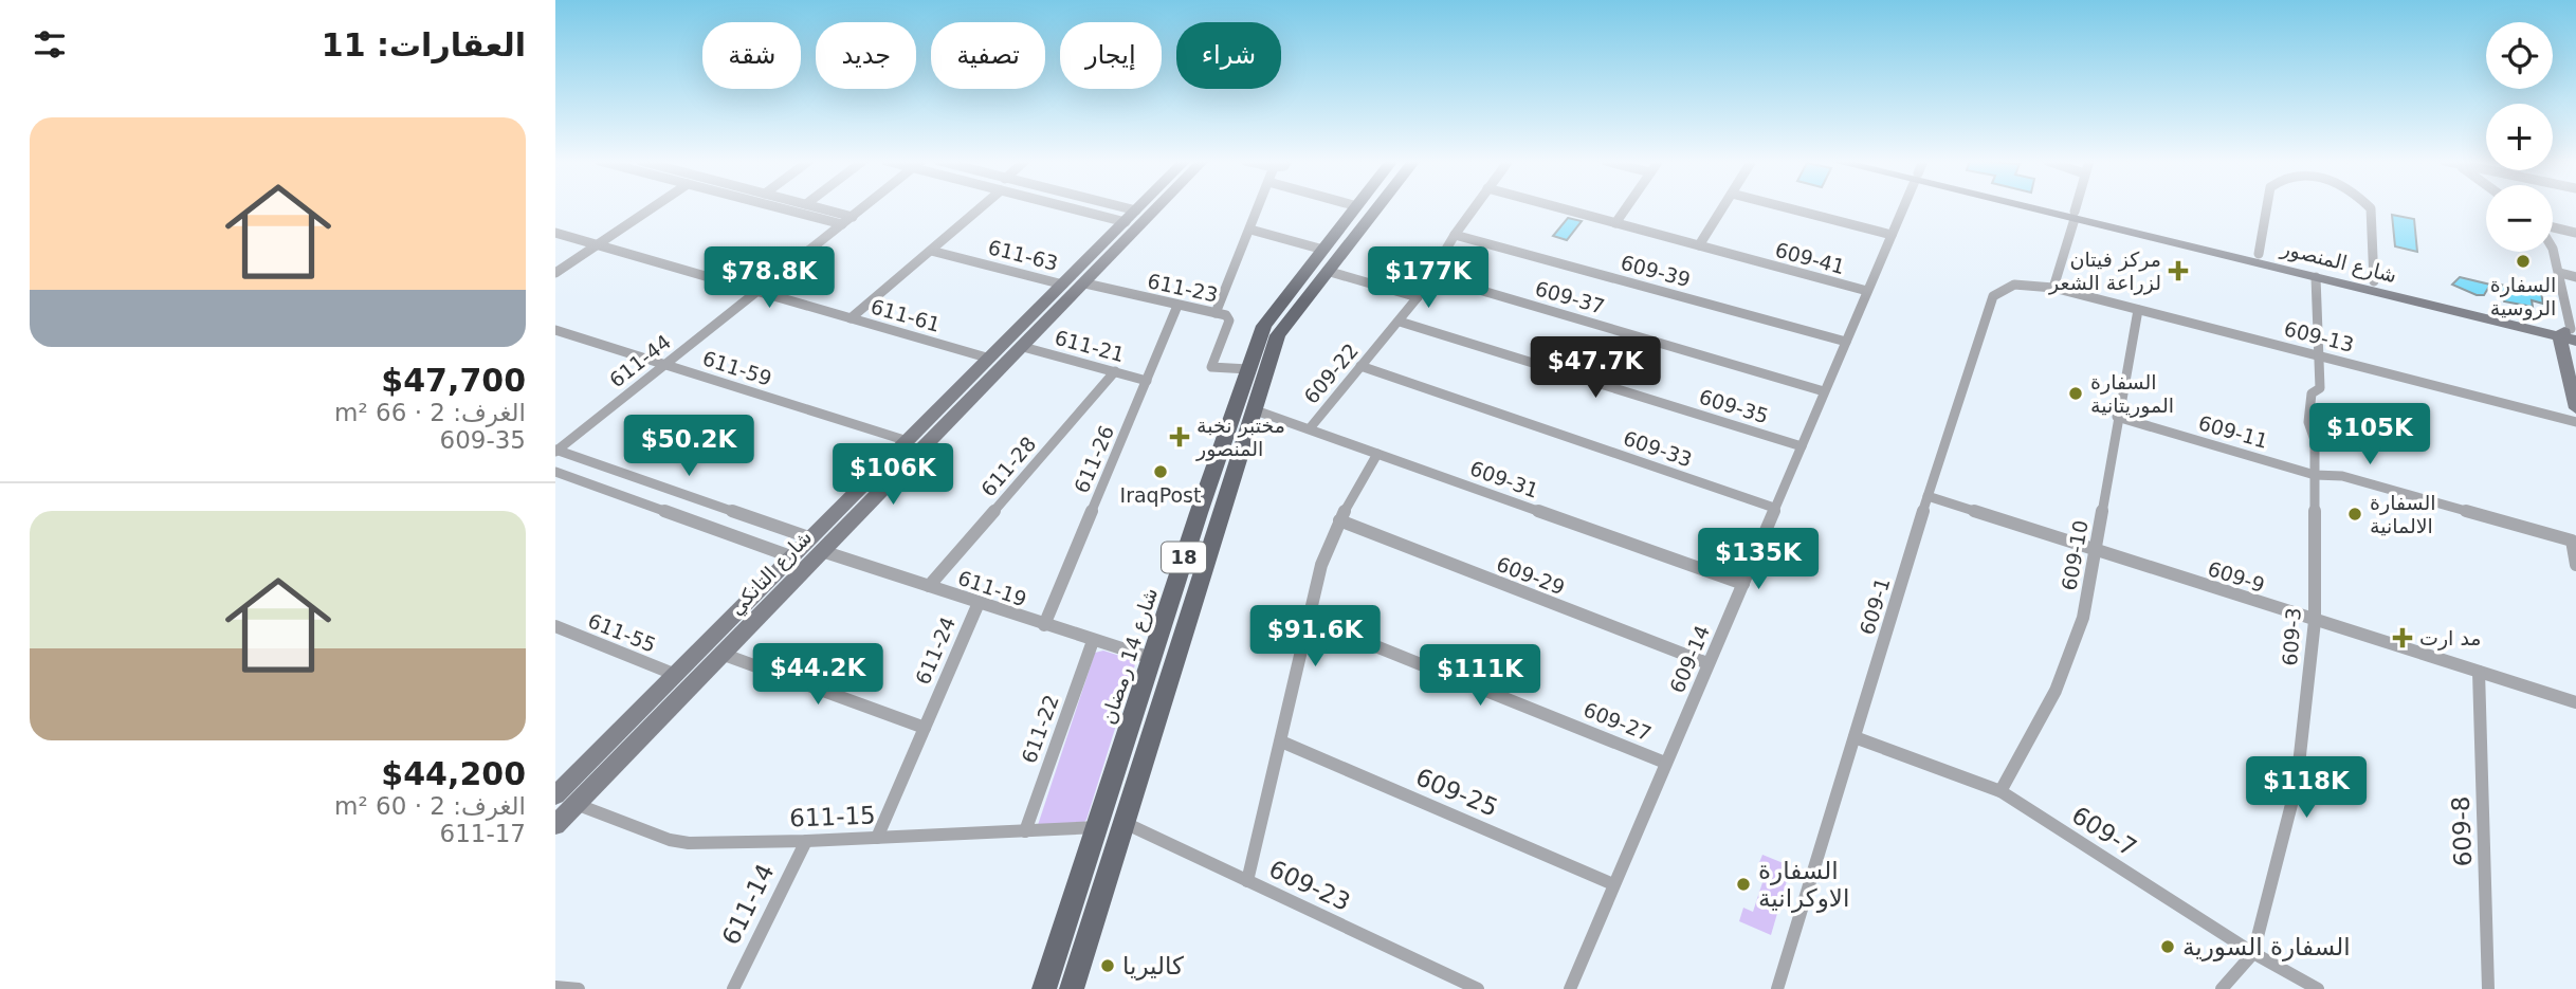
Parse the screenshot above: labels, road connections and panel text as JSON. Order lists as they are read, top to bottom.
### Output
{
  "streets": {
    "main road": ["18", "شارع 14 رمضان"],
    "street": [
      "611-63",
      "609-41",
      "شارع المنصور",
      "609-39",
      "611-23",
      "609-37",
      "611-61",
      "609-13",
      "611-21",
      "611-44",
      "611-59",
      "609-22",
      "609-35",
      "609-11",
      "609-33",
      "611-26",
      "611-28",
      "609-31",
      "609-10",
      "شارع التانكي",
      "609-29",
      "609-9",
      "611-19",
      "609-1",
      "611-55",
      "609-3",
      "611-24",
      "609-14",
      "609-27",
      "611-22",
      "609-25",
      "611-15",
      "609-7",
      "609-8",
      "609-23",
      "611-14"
    ]
  },
  "crossings": [
    ["611-63", "شارع التانكي"],
    ["609-41", "609-14"],
    ["شارع المنصور", "609-3"],
    ["609-39", "609-22"],
    ["609-39", "609-14"],
    ["611-23", "611-26"],
    ["611-23", "شارع التانكي"],
    ["611-23", "شارع 14 رمضان"],
    ["609-37", "609-22"],
    ["609-37", "609-14"],
    ["611-61", "611-44"],
    ["611-61", "شارع التانكي"],
    ["609-13", "609-10"],
    ["609-13", "609-1"],
    ["609-13", "609-3"],
    ["611-21", "611-26"],
    ["611-21", "611-28"],
    ["611-21", "شارع التانكي"],
    ["611-44", "611-59"],
    ["611-44", "611-19"],
    ["611-59", "شارع التانكي"],
    ["609-22", "609-35"],
    ["609-22", "609-33"],
    ["609-22", "609-31"],
    ["609-35", "609-14"],
    ["609-11", "609-10"],
    ["609-11", "609-3"],
    ["609-33", "609-14"],
    ["611-26", "611-19"],
    ["611-28", "611-19"],
    ["609-31", "18"],
    ["609-31", "609-14"],
    ["609-10", "609-9"],
    ["609-10", "609-7"],
    ["18", "609-23"],
    ["شارع التانكي", "611-19"],
    ["شارع التانكي", "611-55"],
    ["شارع التانكي", "611-15"],
    ["609-29", "609-14"],
    ["609-9", "609-1"],
    ["609-9", "609-3"],
    ["609-9", "609-8"],
    ["611-19", "611-24"],
    ["611-19", "شارع 14 رمضان"],
    ["611-19", "611-22"],
    ["609-1", "609-7"],
    ["609-3", "609-7"],
    ["611-24", "611-15"],
    ["شارع 14 رمضان", "611-15"],
    ["609-14", "609-27"],
    ["609-14", "609-25"],
    ["611-22", "611-15"],
    ["611-15", "611-14"]
  ],
  "places": {
    "other": [
      "السفارة الروسية",
      "السفارة الموريتانية",
      "IraqPost",
      "السفارة الالمانية",
      "السفارة الاوكرانية",
      "السفارة السورية",
      "كاليريا"
    ],
    "health": ["مركز فيتان لزراعة الشعر", "مختبر نخبة المنصور", "مد ارت"]
  },
  "page": {
    "heading": "العقارات: 11",
    "map_buttons": ["+", "−"],
    "chip": [
      "شراء",
      "إيجار",
      "تصفية",
      "جديد",
      "شقة"
    ],
    "list": [
      {
        "name": "$47,700",
        "note": "الغرف: 2 · 66 m² · 609-35"
      },
      {
        "name": "$44,200",
        "note": "الغرف: 2 · 60 m² · 611-17"
      }
    ],
    "price": [
      "$78.8K",
      "$177K",
      "$47.7K",
      "$105K",
      "$50.2K",
      "$106K",
      "$135K",
      "$91.6K",
      "$44.2K",
      "$111K",
      "$118K"
    ]
  }
}
